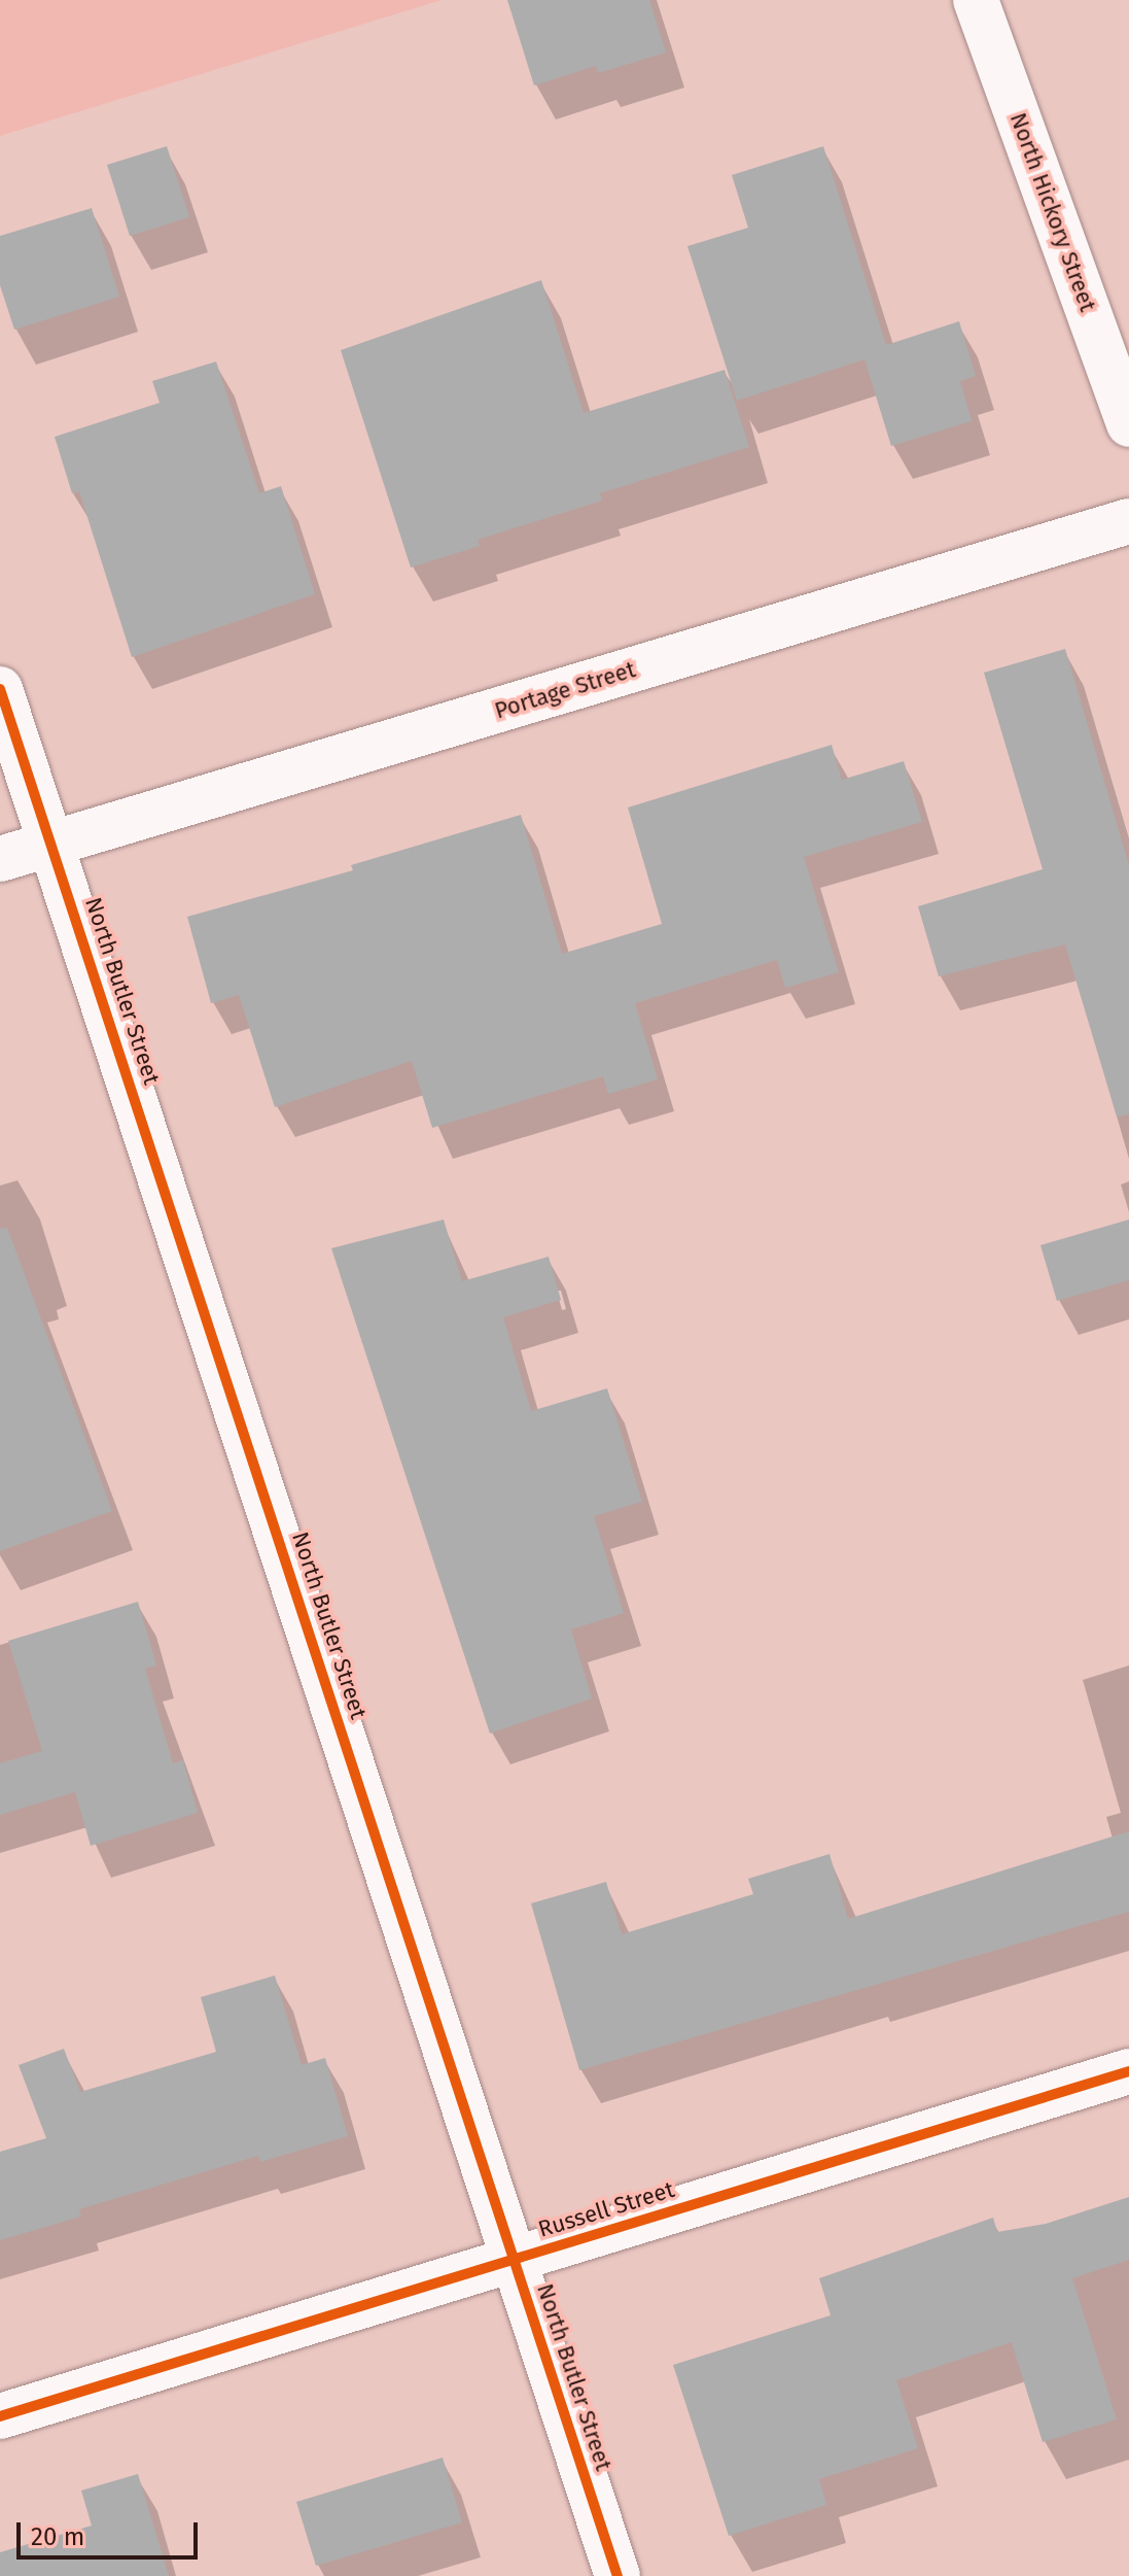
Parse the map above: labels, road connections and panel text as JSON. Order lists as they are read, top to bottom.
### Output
{
  "streets": {
    "street": [
      "North Hickory Street",
      "Portage Street",
      "North Butler Street",
      "Russell Street"
    ]
  },
  "crossings": [
    ["Portage Street", "North Butler Street"],
    ["North Butler Street", "Russell Street"]
  ],
  "scale_bar": "20 m"
}
